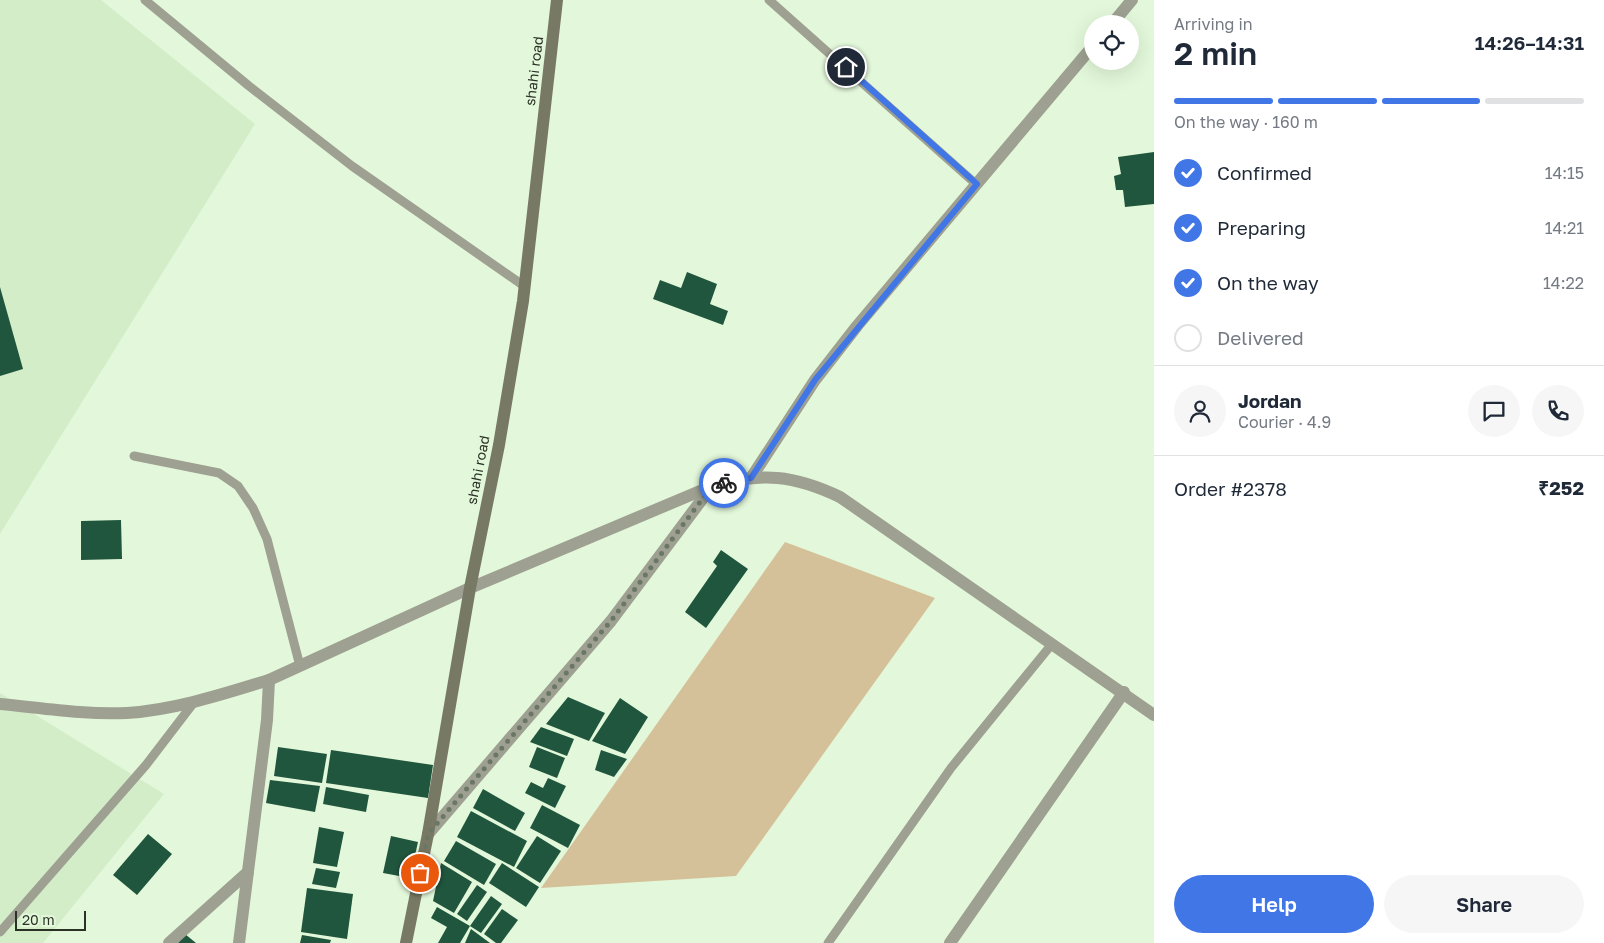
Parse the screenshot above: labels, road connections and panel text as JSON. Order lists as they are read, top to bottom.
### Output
{
  "streets": {
    "street": ["shahi road"]
  },
  "scale_bar": "20 m",
  "page": {
    "heading": ["2 min", "Arriving in", "14:26–14:31"],
    "panel": [
      "Jordan",
      "Courier · 4.9",
      "Order #2378",
      "₹252"
    ],
    "bar": "On the way · 160 m",
    "list": [
      ["Confirmed", "14:15"],
      ["Preparing", "14:21"],
      ["On the way", "14:22"],
      "Delivered"
    ],
    "buttons": ["Help", "Share"],
    "scale": "20 m"
  }
}
